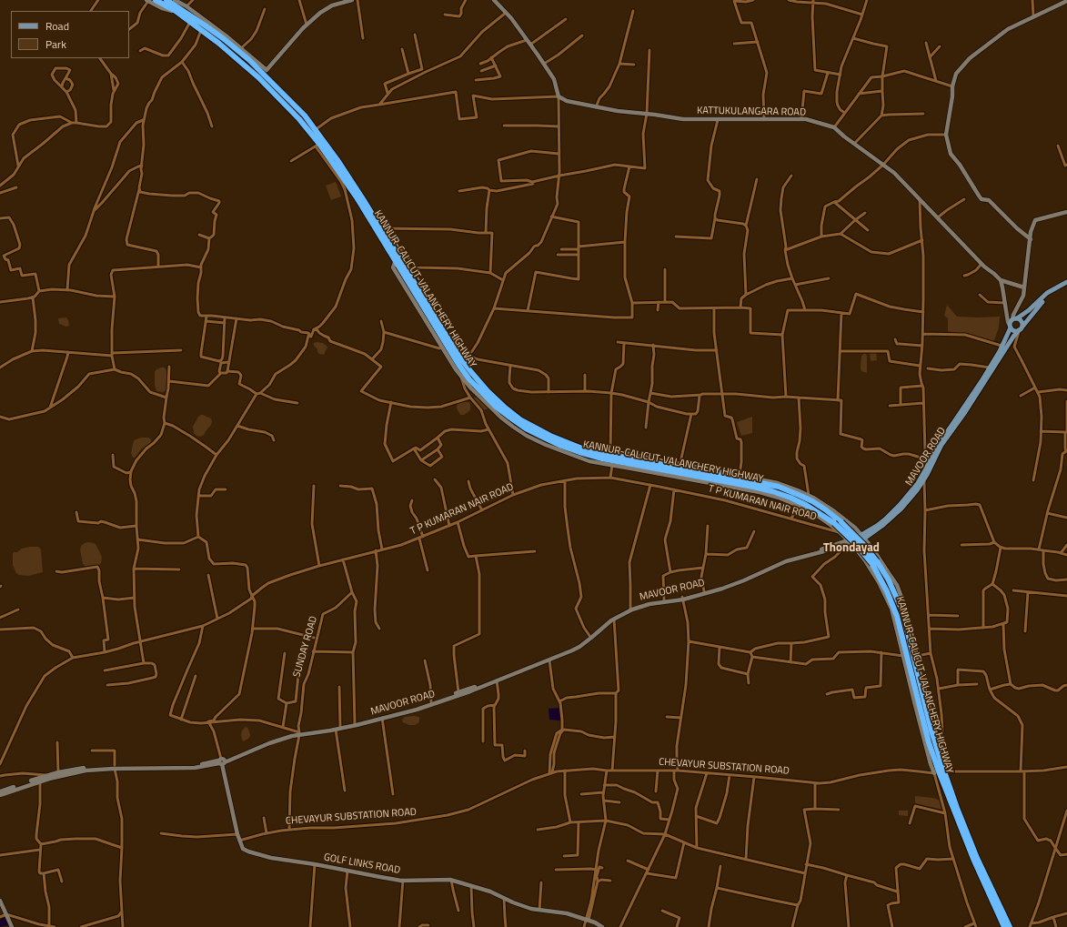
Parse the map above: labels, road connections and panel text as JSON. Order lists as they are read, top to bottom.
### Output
{
  "streets": {
    "highway": ["KANNUR-CALICUT-VALANCHERY HIGHWAY"],
    "main road": ["MAVOOR ROAD"],
    "street": [
      "KATTUKULANGARA ROAD",
      "T P KUMARAN NAIR ROAD",
      "SUNDAY ROAD",
      "CHEVAYUR SUBSTATION ROAD",
      "GOLF LINKS ROAD"
    ]
  },
  "crossings": [
    ["MAVOOR ROAD", "SUNDAY ROAD"],
    ["MAVOOR ROAD", "GOLF LINKS ROAD"],
    ["SUNDAY ROAD", "CHEVAYUR SUBSTATION ROAD"],
    ["CHEVAYUR SUBSTATION ROAD", "GOLF LINKS ROAD"]
  ],
  "districts": ["Thondayad"],
  "legend": ["Road", "Park"]
}
